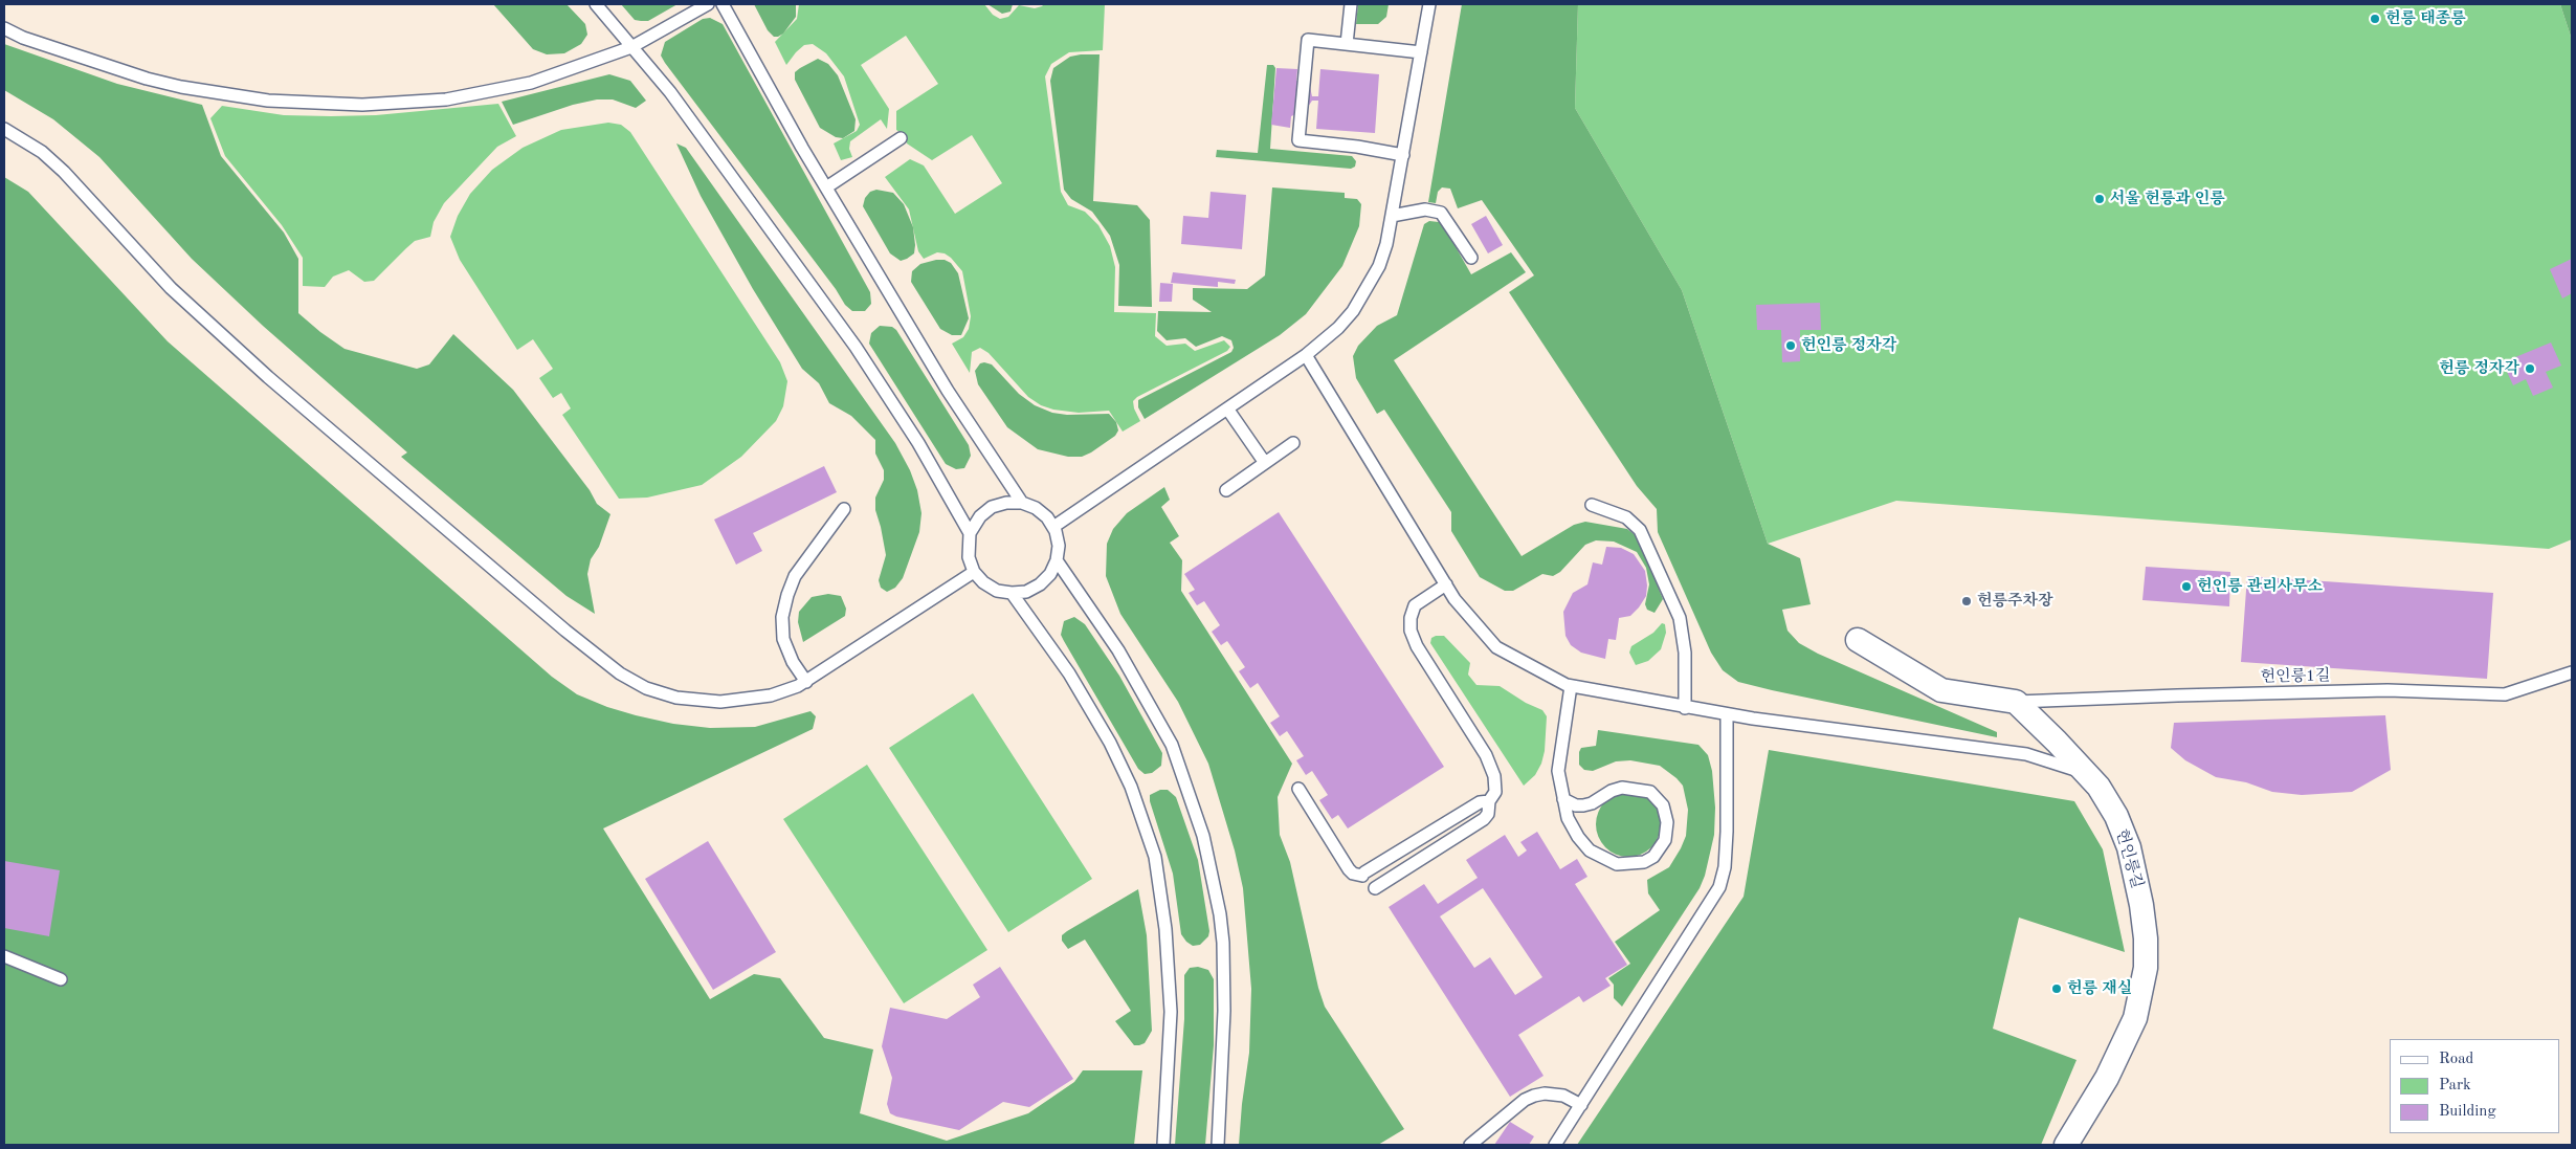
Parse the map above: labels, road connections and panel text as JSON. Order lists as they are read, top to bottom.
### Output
{
  "streets": {
    "street": ["헌인릉길"],
    "lane": ["헌인릉1길"]
  },
  "crossings": [
    ["헌인릉1길", "헌인릉길"]
  ],
  "places": [
    "헌릉 태종릉",
    "서울 헌릉과 인릉",
    "헌인릉 정자각",
    "헌릉 정자각",
    "헌인릉 관리사무소",
    "헌릉주차장",
    "헌릉 재실"
  ],
  "legend": ["Road", "Park", "Building"]
}
